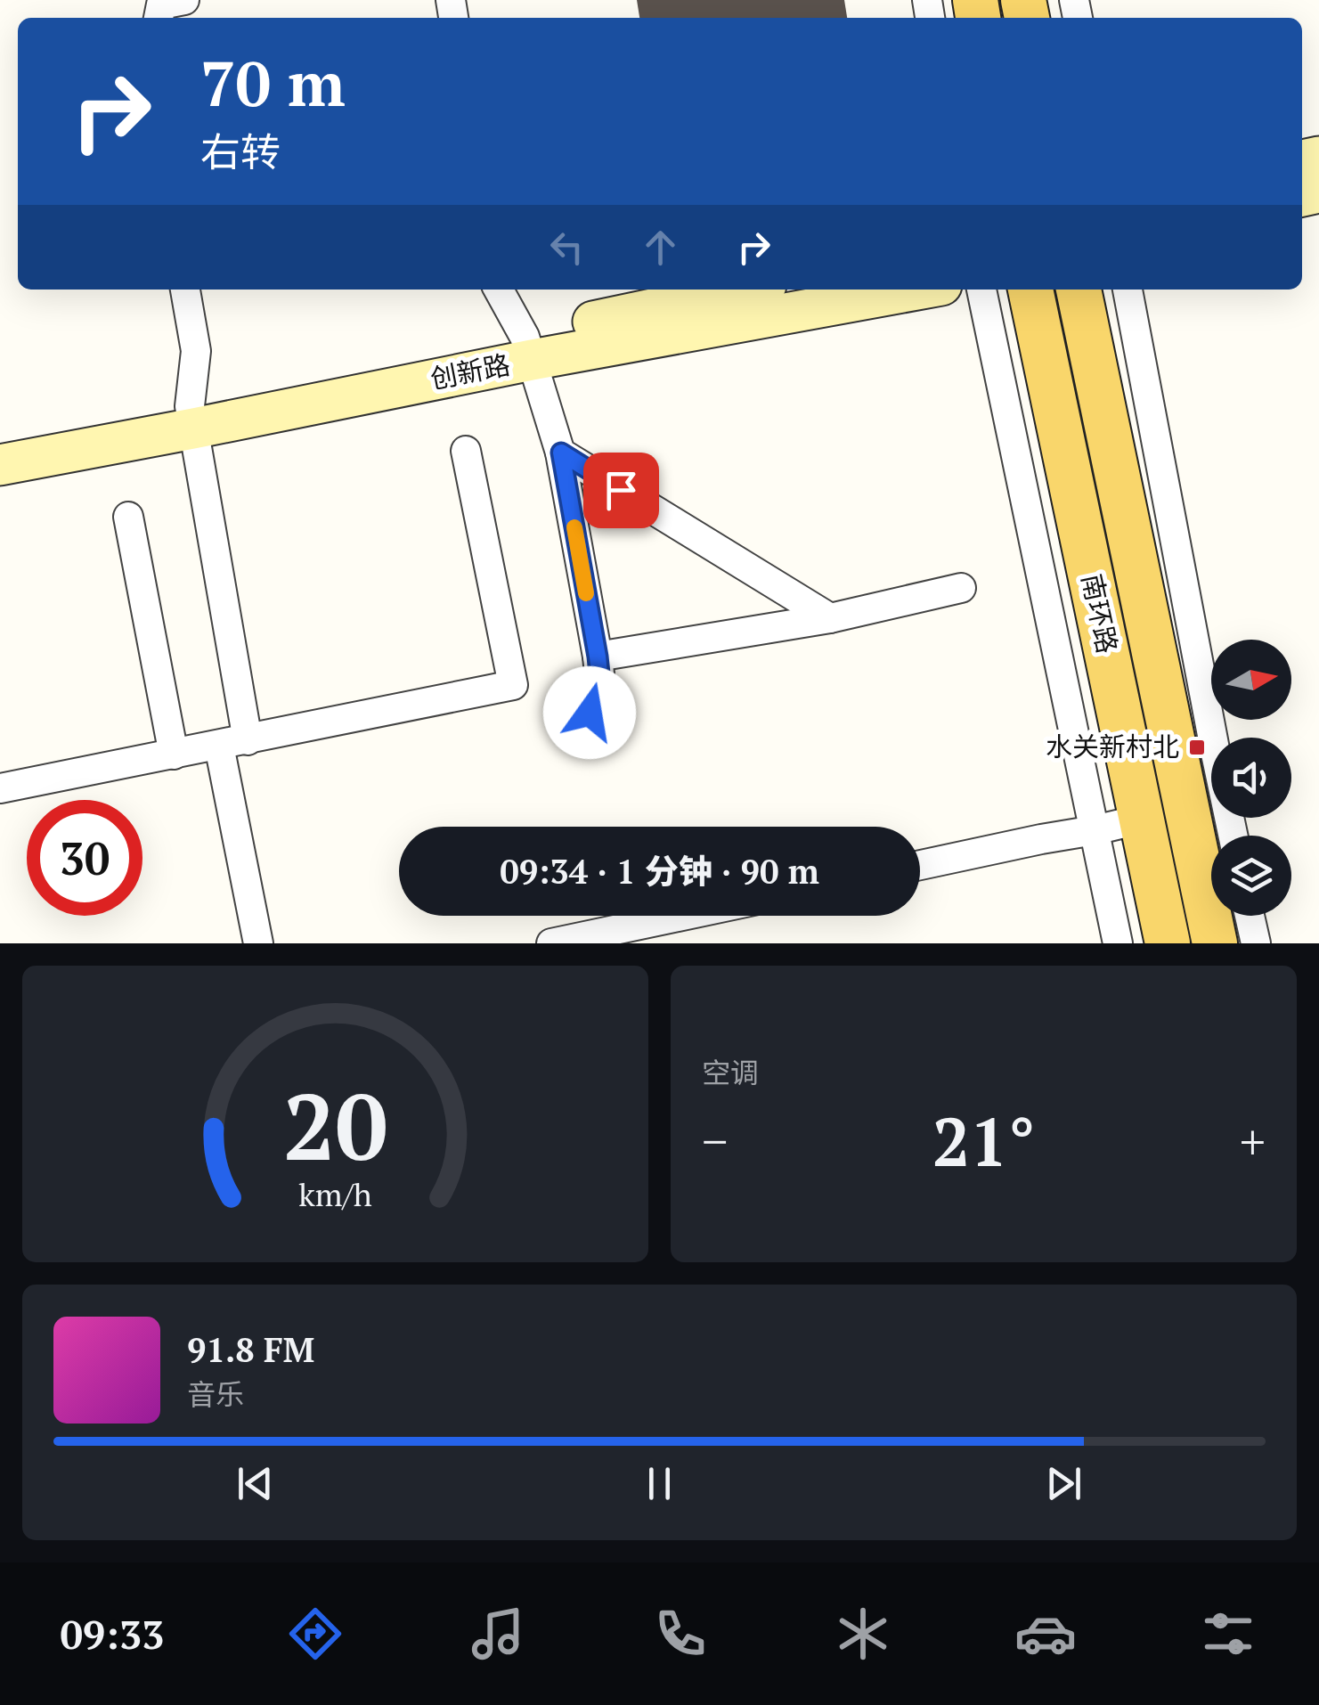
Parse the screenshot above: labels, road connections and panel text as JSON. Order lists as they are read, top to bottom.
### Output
{
  "streets": {
    "main road": ["南环路"],
    "street": ["创新路"]
  },
  "places": {
    "transit": ["水关新村北"]
  },
  "north": "right",
  "page": {
    "turn": ["70 m", "右转"],
    "limit": "30",
    "trip": "09:34 · 1 分钟 · 90 m",
    "tile": "空调",
    "heat": ["−", "21°", "+"],
    "song": ["91.8 FM", "音乐"],
    "tabs": "09:33",
    "gauge": ["20", "km/h"]
  }
}
